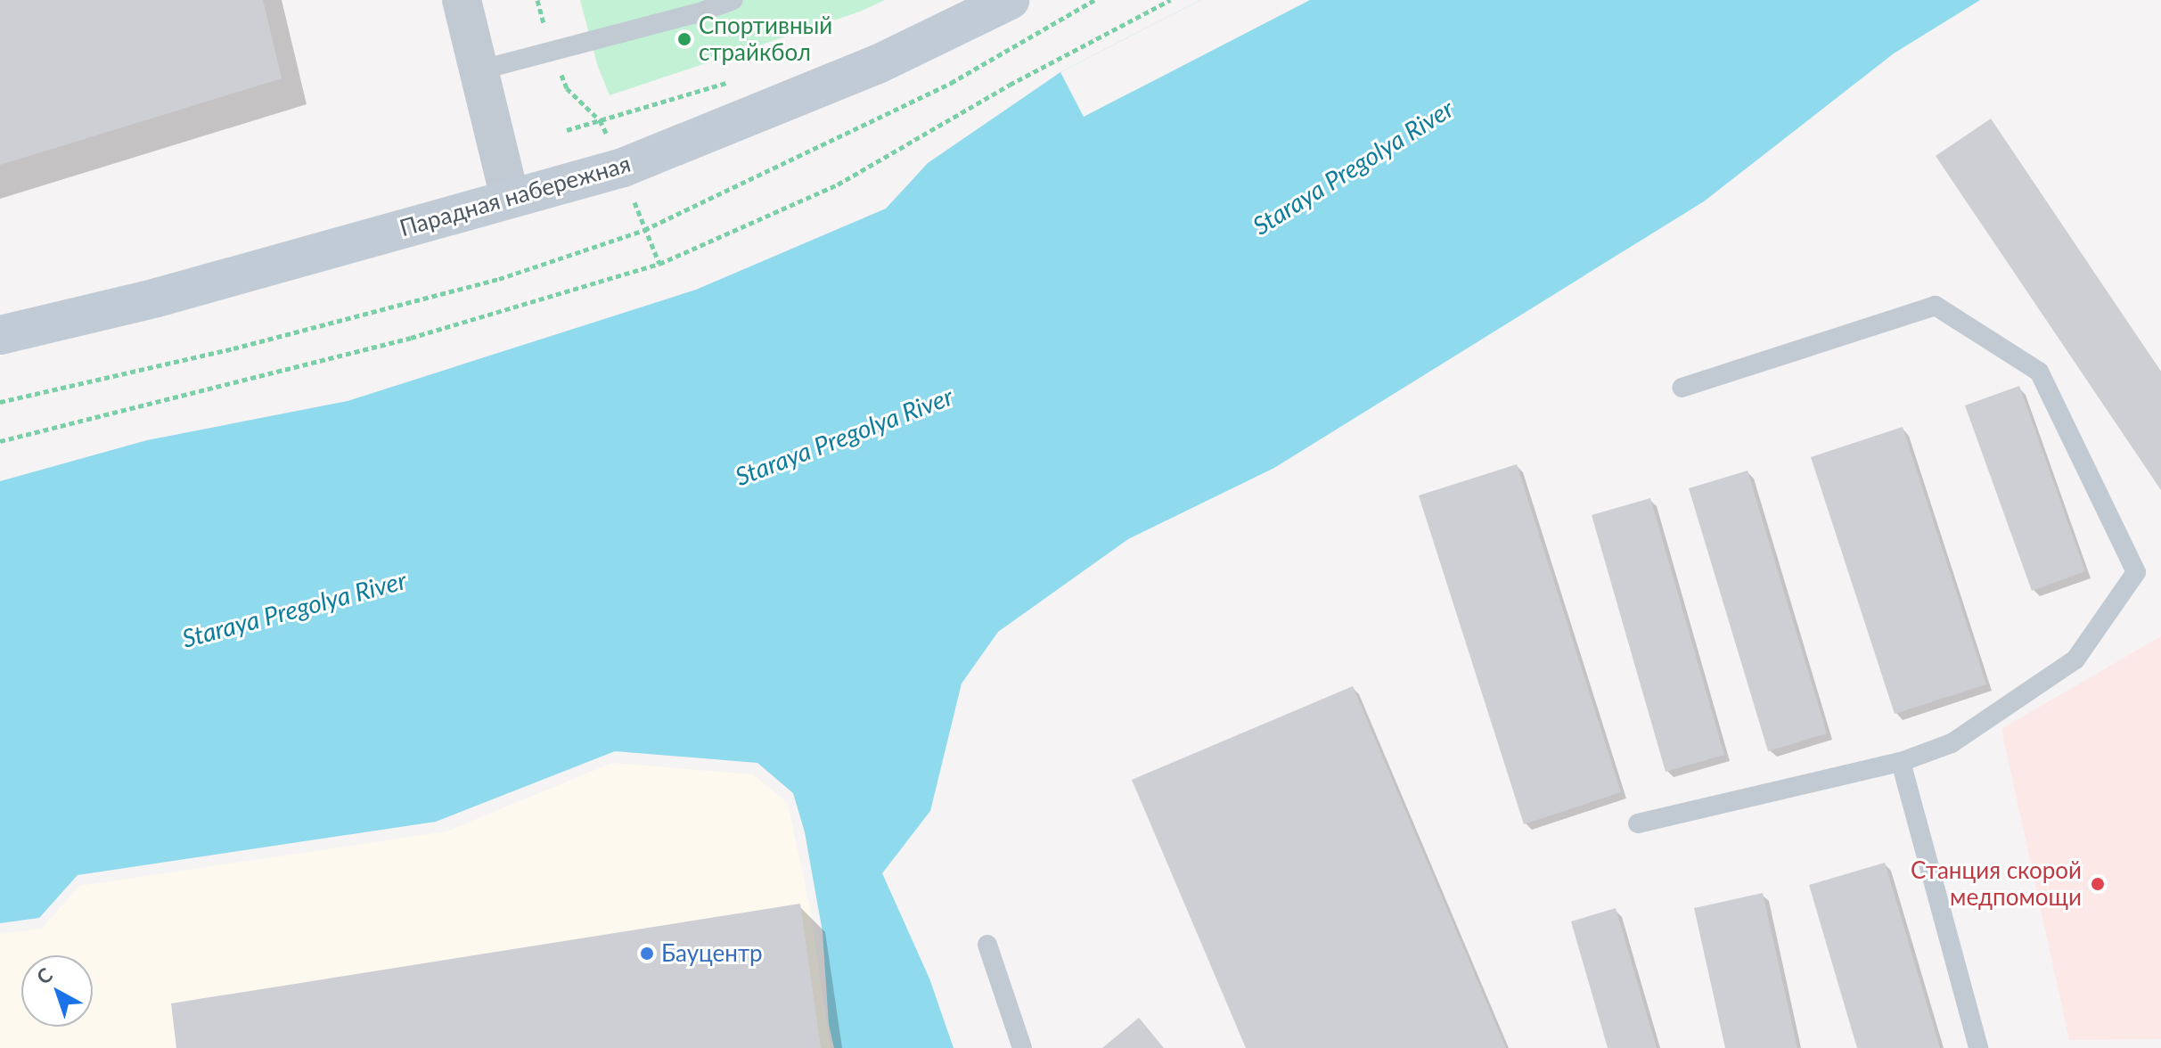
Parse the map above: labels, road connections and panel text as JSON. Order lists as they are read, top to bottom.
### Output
{
  "streets": {
    "main road": ["Парадная набережная"]
  },
  "water": ["Staraya Pregolya River"],
  "places": ["Спортивный страйкбол", "Станция скорой медпомощи", "Бауцентр"],
  "north": "top left"
}
